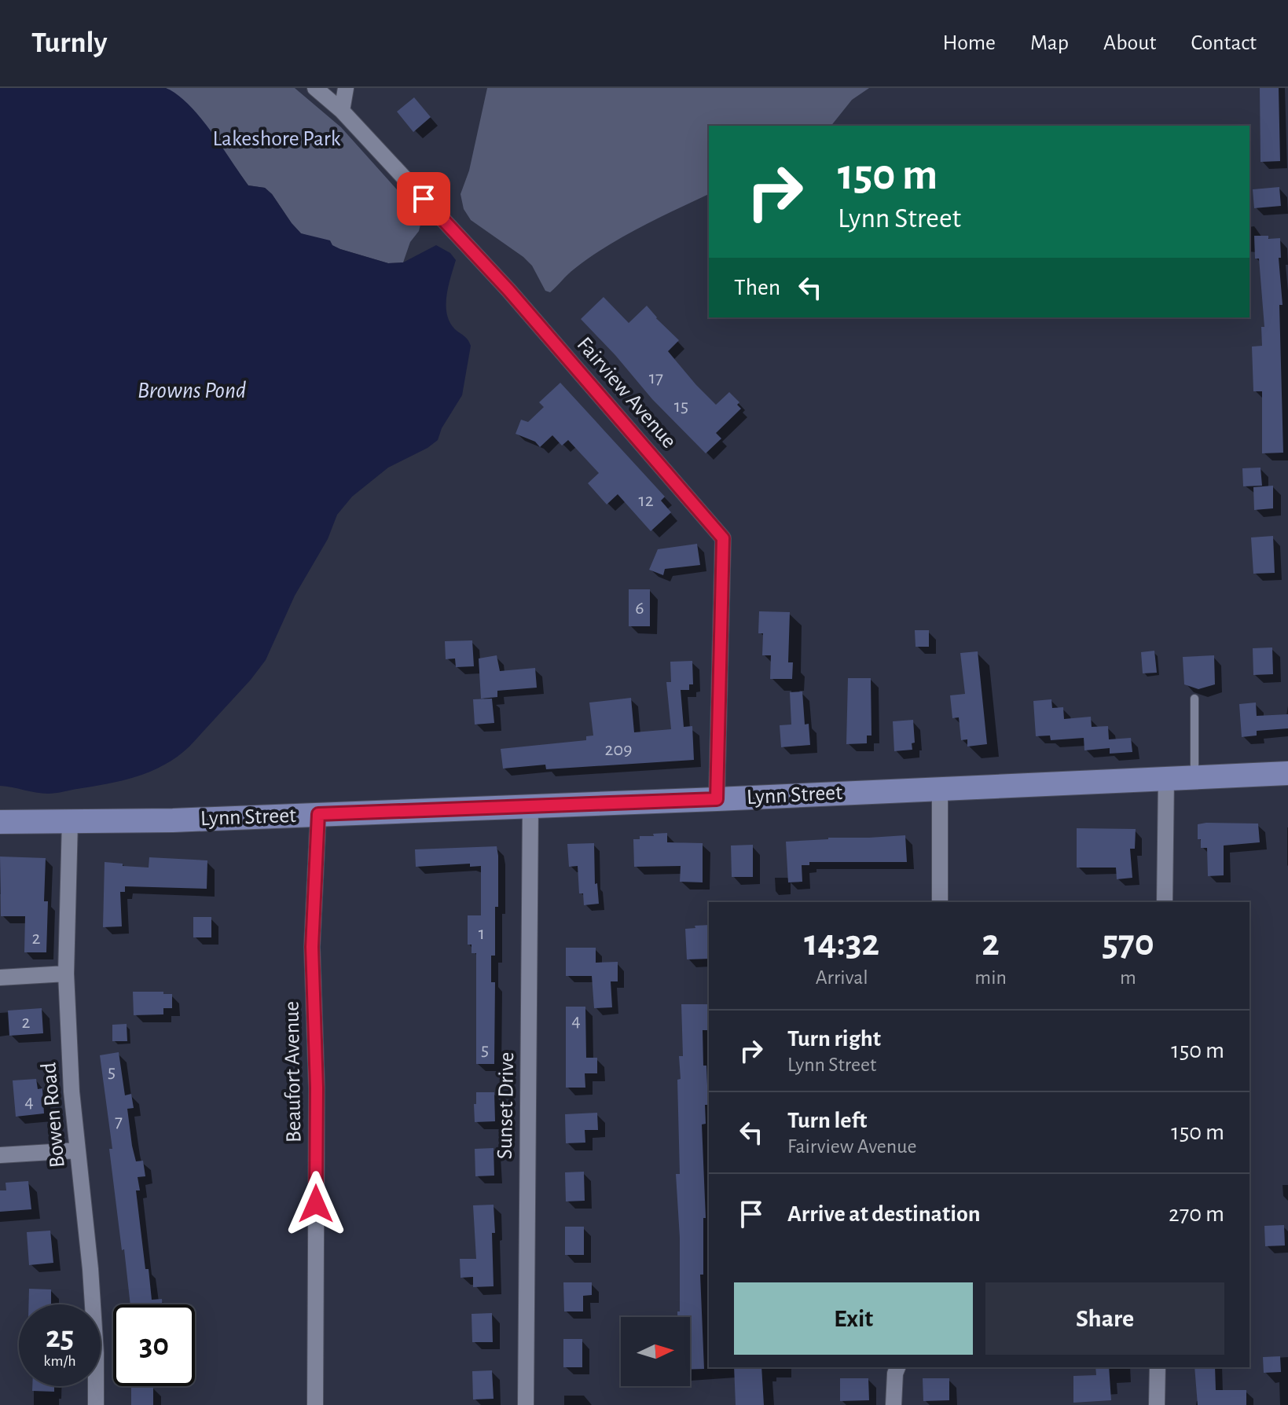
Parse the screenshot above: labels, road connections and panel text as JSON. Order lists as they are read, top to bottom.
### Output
{
  "streets": {
    "main road": ["Lynn Street"],
    "street": [
      "Fairview Avenue",
      "Beaufort Avenue",
      "Sunset Drive",
      "Bowen Road"
    ]
  },
  "crossings": [
    ["Fairview Avenue", "Lynn Street"],
    ["Lynn Street", "Beaufort Avenue"],
    ["Lynn Street", "Sunset Drive"],
    ["Lynn Street", "Bowen Road"]
  ],
  "water": ["Browns Pond"],
  "parks": ["Lakeshore Park"],
  "house_numbers": [
    "17",
    "15",
    "12",
    "6",
    "209",
    "1",
    "2",
    "4",
    "2",
    "5",
    "5",
    "4",
    "7"
  ],
  "north": "right",
  "page": {
    "header": "Turnly",
    "nav": [
      "Home",
      "Map",
      "About",
      "Contact"
    ],
    "turn": ["150 m", "Lynn Street"],
    "then": "Then",
    "eta": [
      "14:32",
      "Arrival",
      "2",
      "min",
      "570",
      "m"
    ],
    "list": [
      {
        "name": "Turn right",
        "note": "Lynn Street",
        "value": "150 m"
      },
      {
        "name": "Turn left",
        "note": "Fairview Avenue",
        "value": "150 m"
      },
      {
        "name": "Arrive at destination",
        "value": "270 m"
      }
    ],
    "buttons": ["Exit", "Share"],
    "speed": "25 km/h",
    "limit": "30"
  }
}
